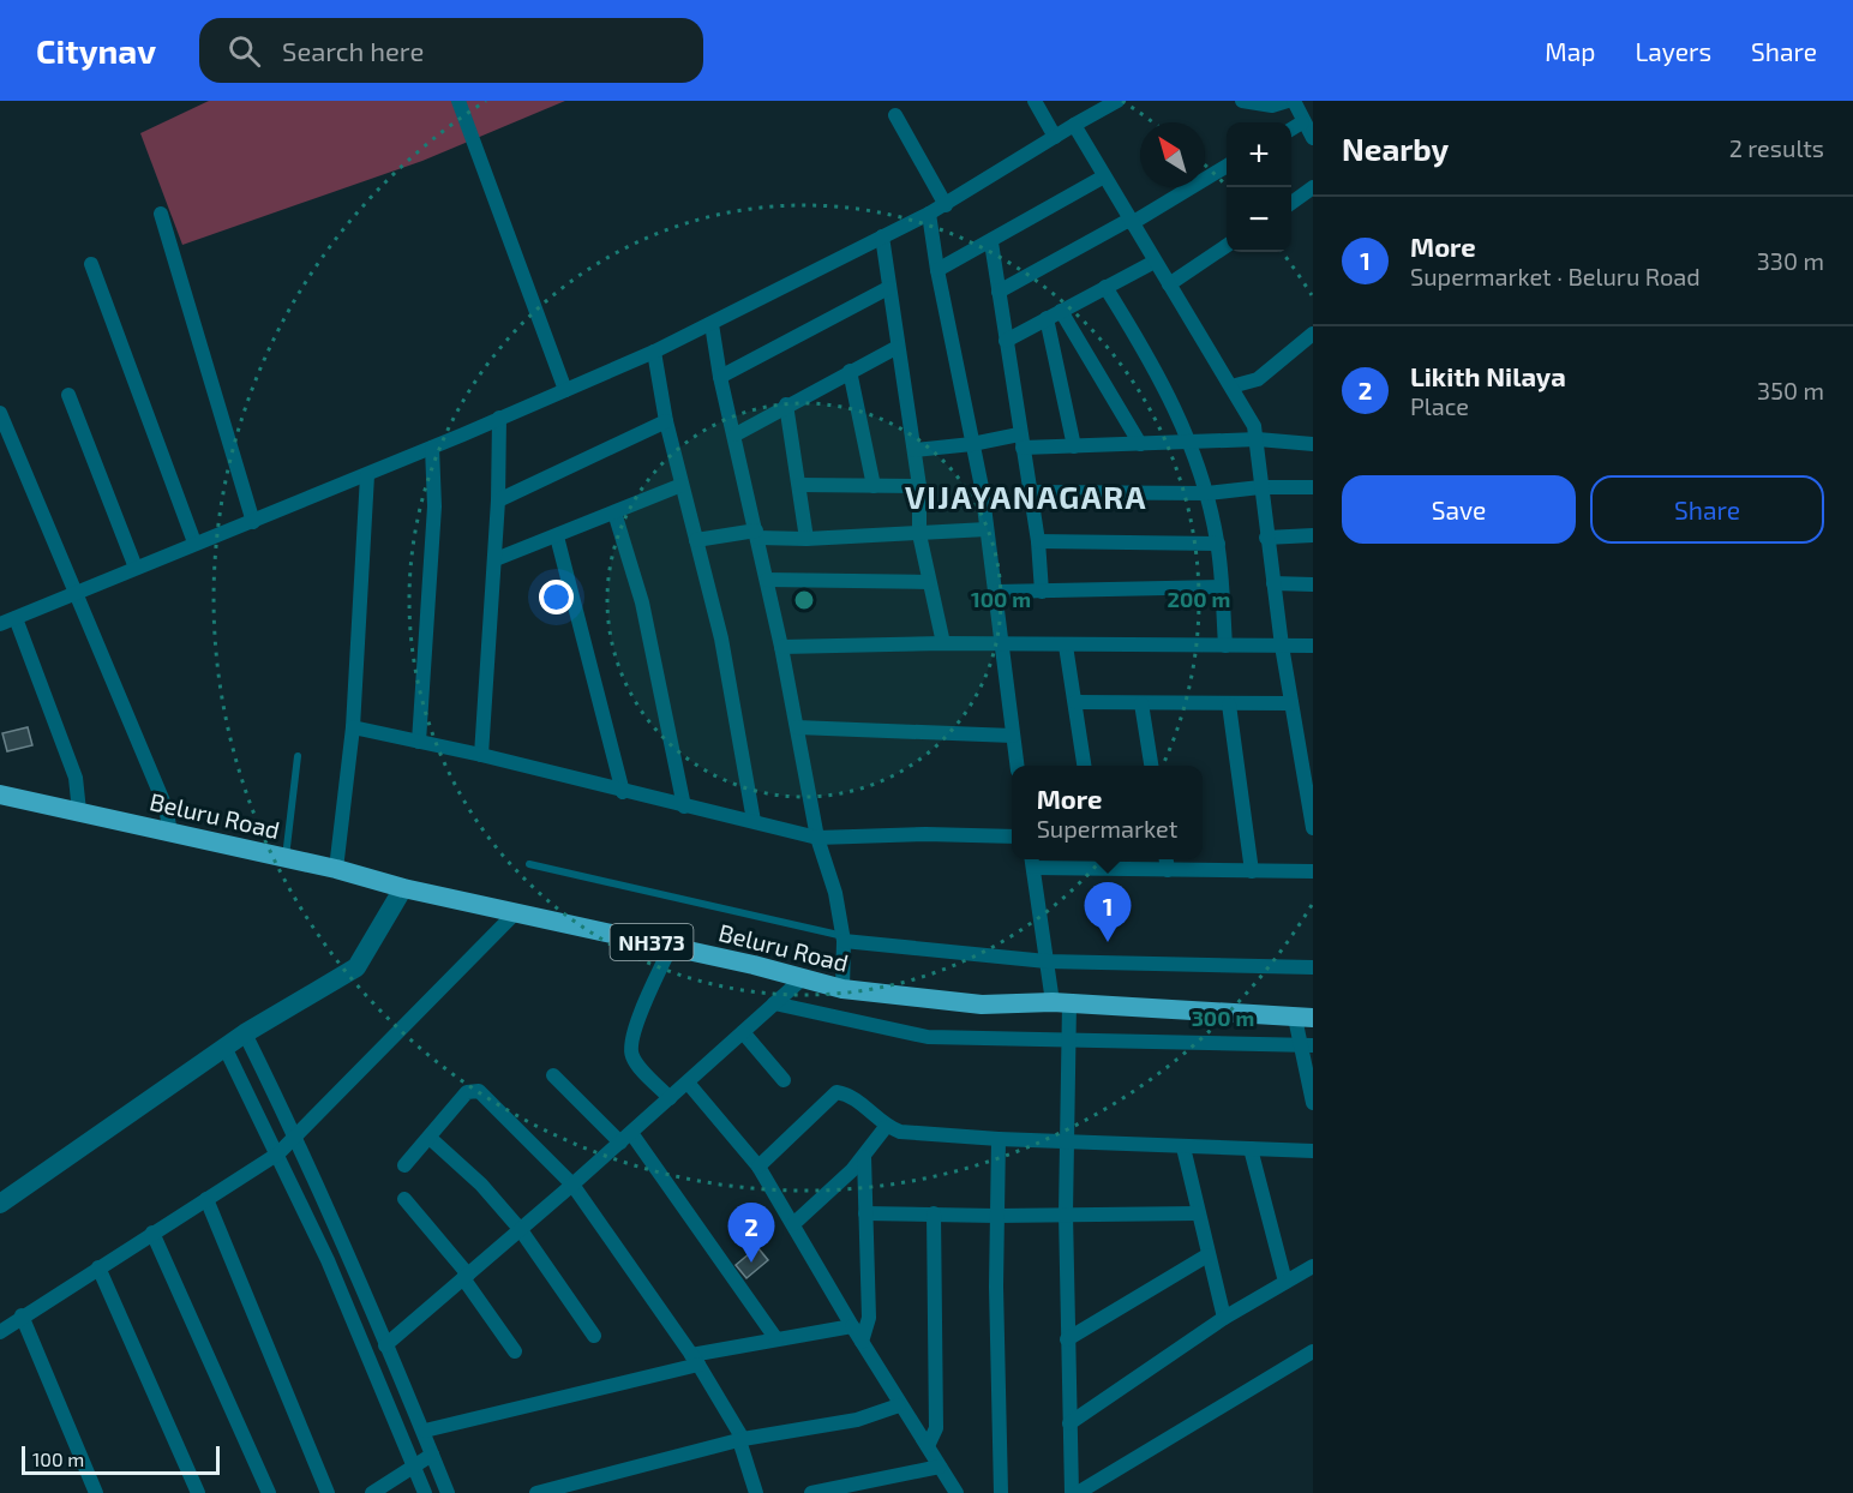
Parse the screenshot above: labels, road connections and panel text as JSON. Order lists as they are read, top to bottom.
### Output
{
  "streets": {
    "highway": ["Beluru Road", "NH373"]
  },
  "districts": ["VIJAYANAGARA"],
  "scale_bar": "100 m",
  "north": "top left",
  "page": {
    "header": "Citynav",
    "search": "Search here",
    "nav": ["Map", "Layers", "Share"],
    "heading": ["Nearby", "2 results"],
    "map_buttons": ["+", "−"],
    "list": [
      {
        "mark": "1",
        "name": "More",
        "note": "Supermarket · Beluru Road",
        "value": "330 m"
      },
      {
        "mark": "2",
        "name": "Likith Nilaya",
        "note": "Place",
        "value": "350 m"
      }
    ],
    "buttons": ["Save", "Share"],
    "popup": ["More", "Supermarket"],
    "pins": ["1", "2"],
    "scale": "100 m"
  },
  "rings": ["100 m", "200 m", "300 m"]
}
